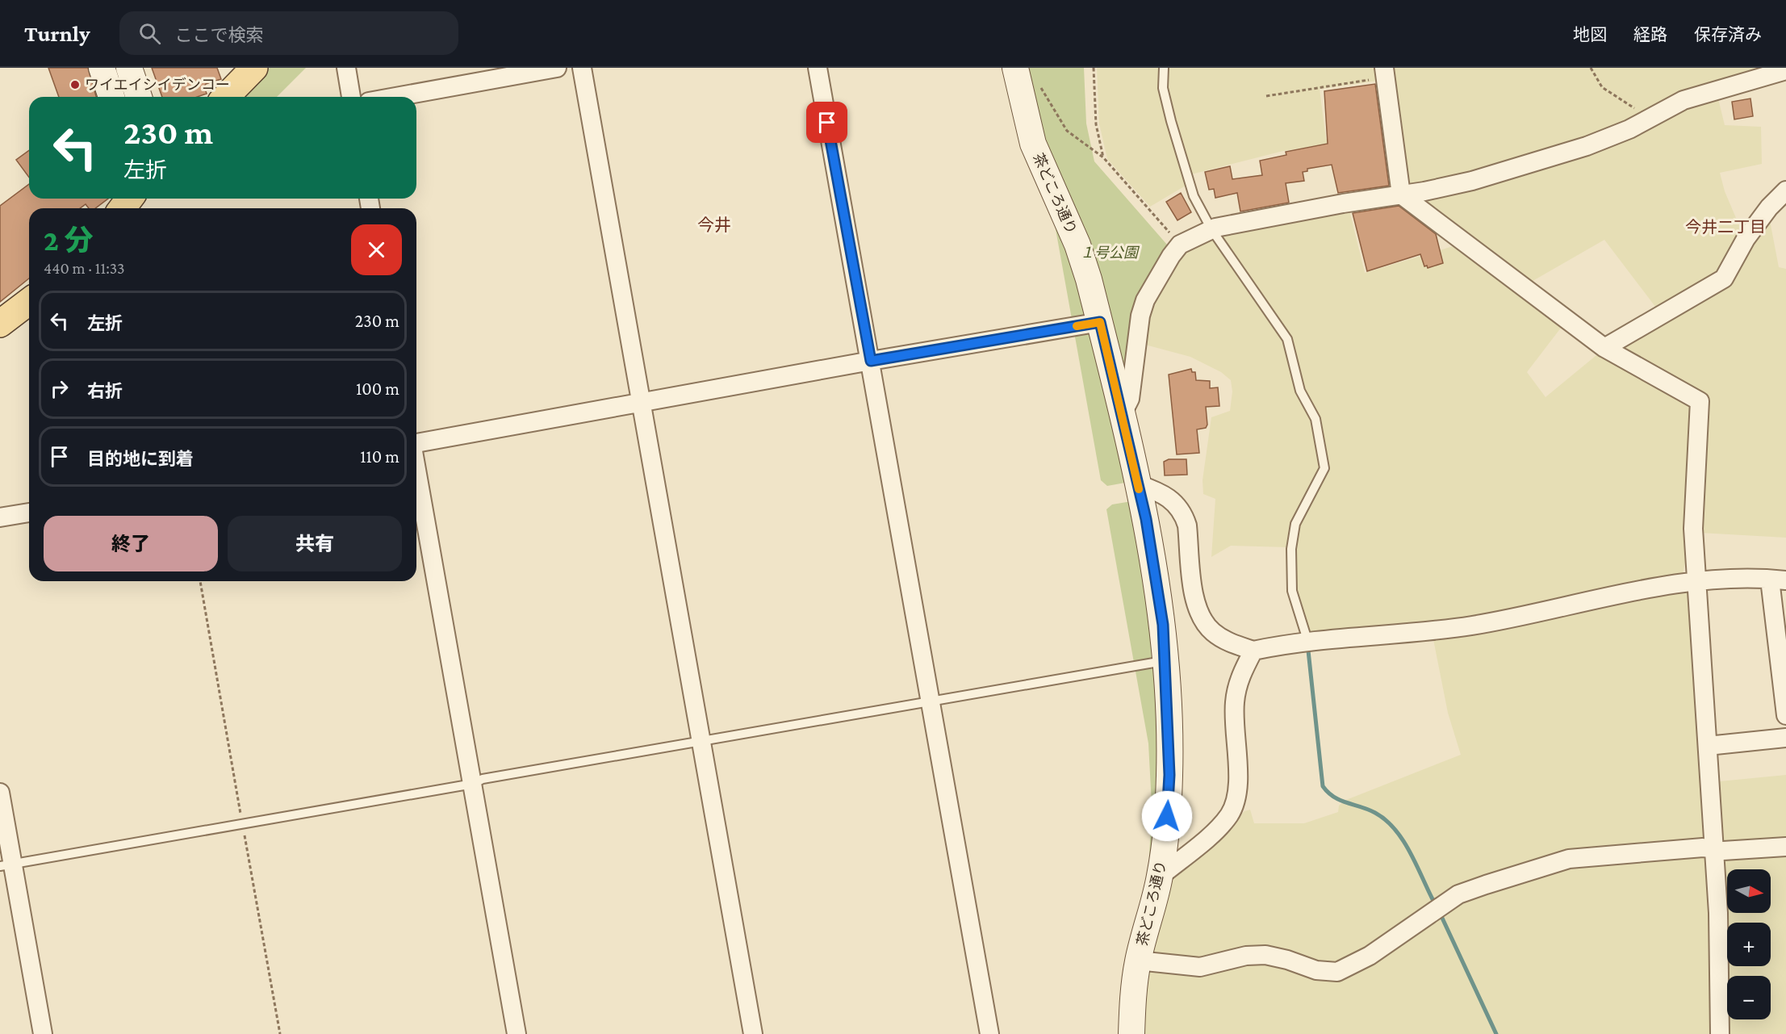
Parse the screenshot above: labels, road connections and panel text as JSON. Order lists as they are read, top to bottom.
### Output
{
  "streets": {
    "street": ["茶どころ通り"]
  },
  "districts": ["今井", "今井二丁目"],
  "parks": ["１号公園"],
  "places": ["ワイエイシイデンコー"],
  "north": "right",
  "page": {
    "header": "Turnly",
    "search": "ここで検索",
    "nav": ["地図", "経路", "保存済み"],
    "turn": ["230 m", "左折"],
    "heading": ["2 分", "440 m · 11:33"],
    "list": [
      {
        "name": "左折",
        "value": "230 m"
      },
      {
        "name": "右折",
        "value": "100 m"
      },
      {
        "name": "目的地に到着",
        "value": "110 m"
      }
    ],
    "buttons": ["終了", "共有"],
    "map_buttons": ["+", "−"]
  }
}
